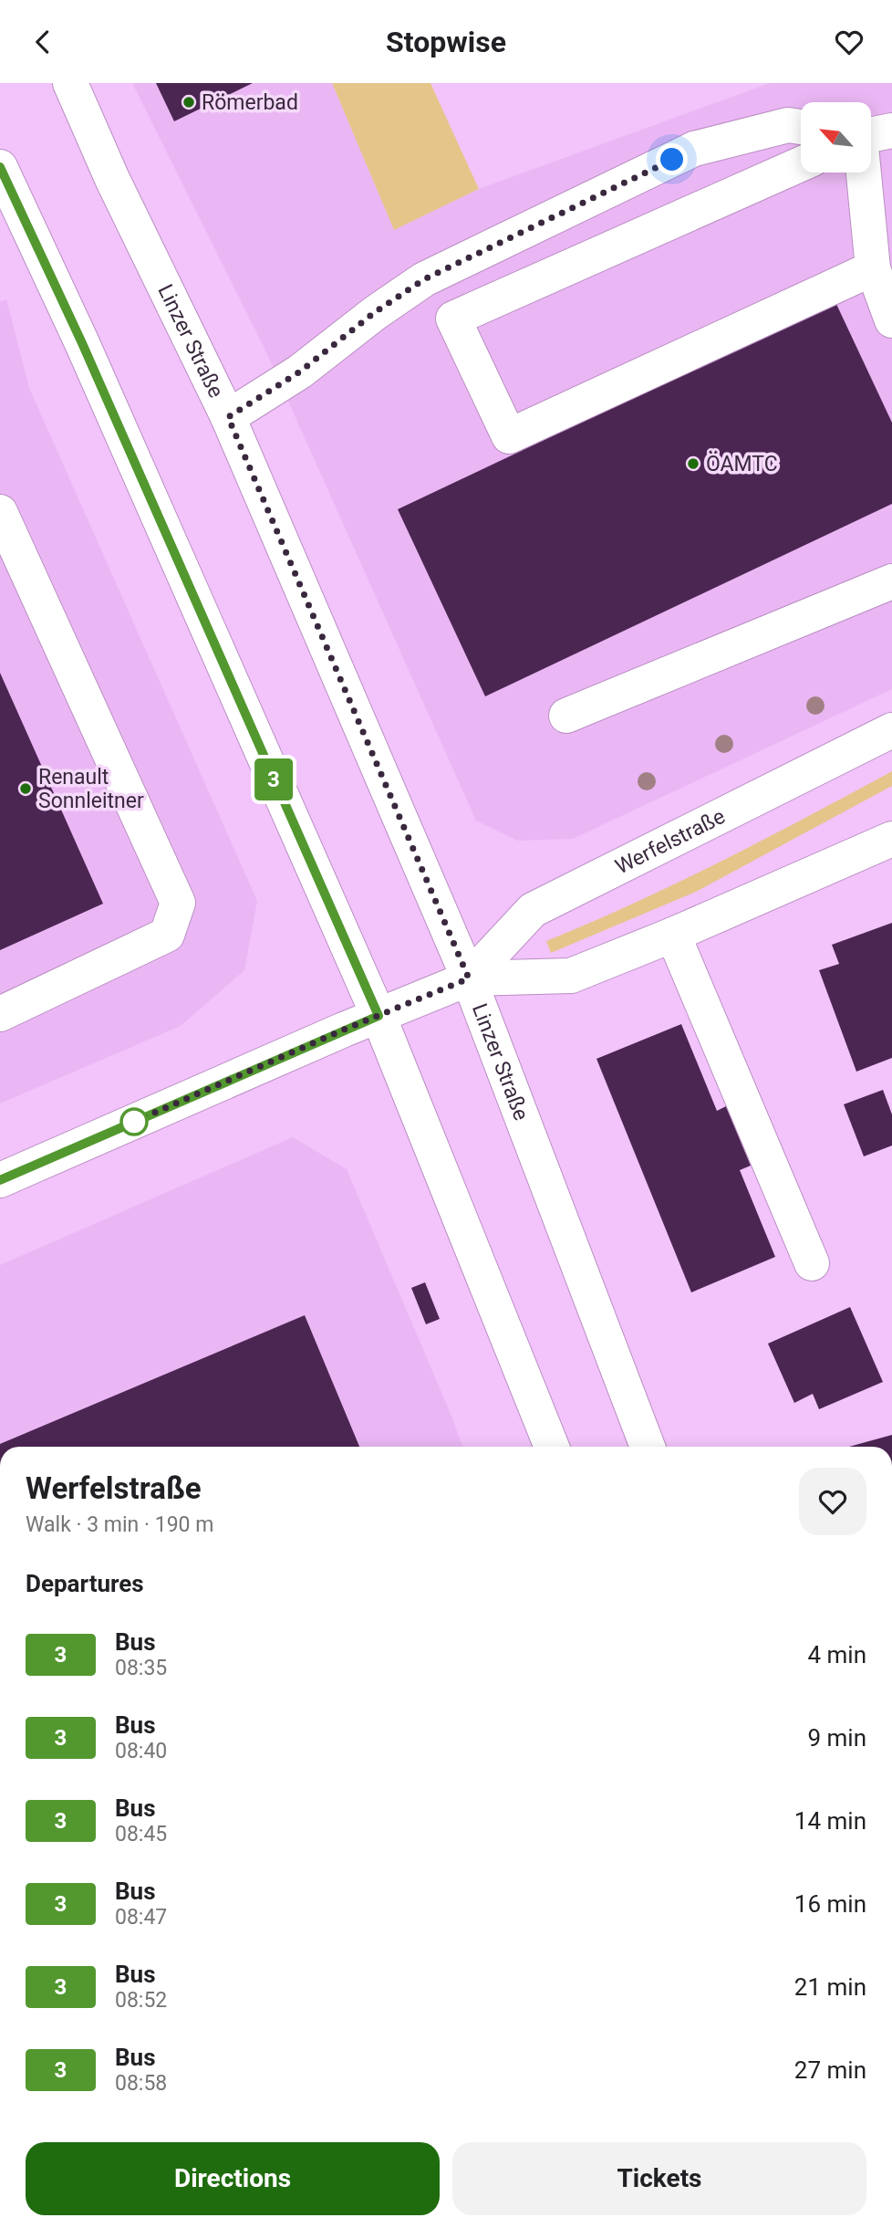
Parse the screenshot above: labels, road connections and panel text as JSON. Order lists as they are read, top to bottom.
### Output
{
  "streets": {
    "main road": ["Linzer Straße", "Werfelstraße"]
  },
  "crossings": [
    ["Linzer Straße", "Werfelstraße"]
  ],
  "places": ["Römerbad", "ÖAMTC", "Renault Sonnleitner"],
  "lines": ["bus line 3"],
  "north": "top left",
  "page": {
    "header": "Stopwise",
    "on_map": "3",
    "heading": [
      ["Werfelstraße", "Walk · 3 min · 190 m"],
      "Departures"
    ],
    "list": [
      {
        "mark": "3",
        "name": "Bus",
        "note": "08:35",
        "value": "4 min"
      },
      {
        "mark": "3",
        "name": "Bus",
        "note": "08:40",
        "value": "9 min"
      },
      {
        "mark": "3",
        "name": "Bus",
        "note": "08:45",
        "value": "14 min"
      },
      {
        "mark": "3",
        "name": "Bus",
        "note": "08:47",
        "value": "16 min"
      },
      {
        "mark": "3",
        "name": "Bus",
        "note": "08:52",
        "value": "21 min"
      },
      {
        "mark": "3",
        "name": "Bus",
        "note": "08:58",
        "value": "27 min"
      }
    ],
    "buttons": ["Directions", "Tickets"]
  }
}
